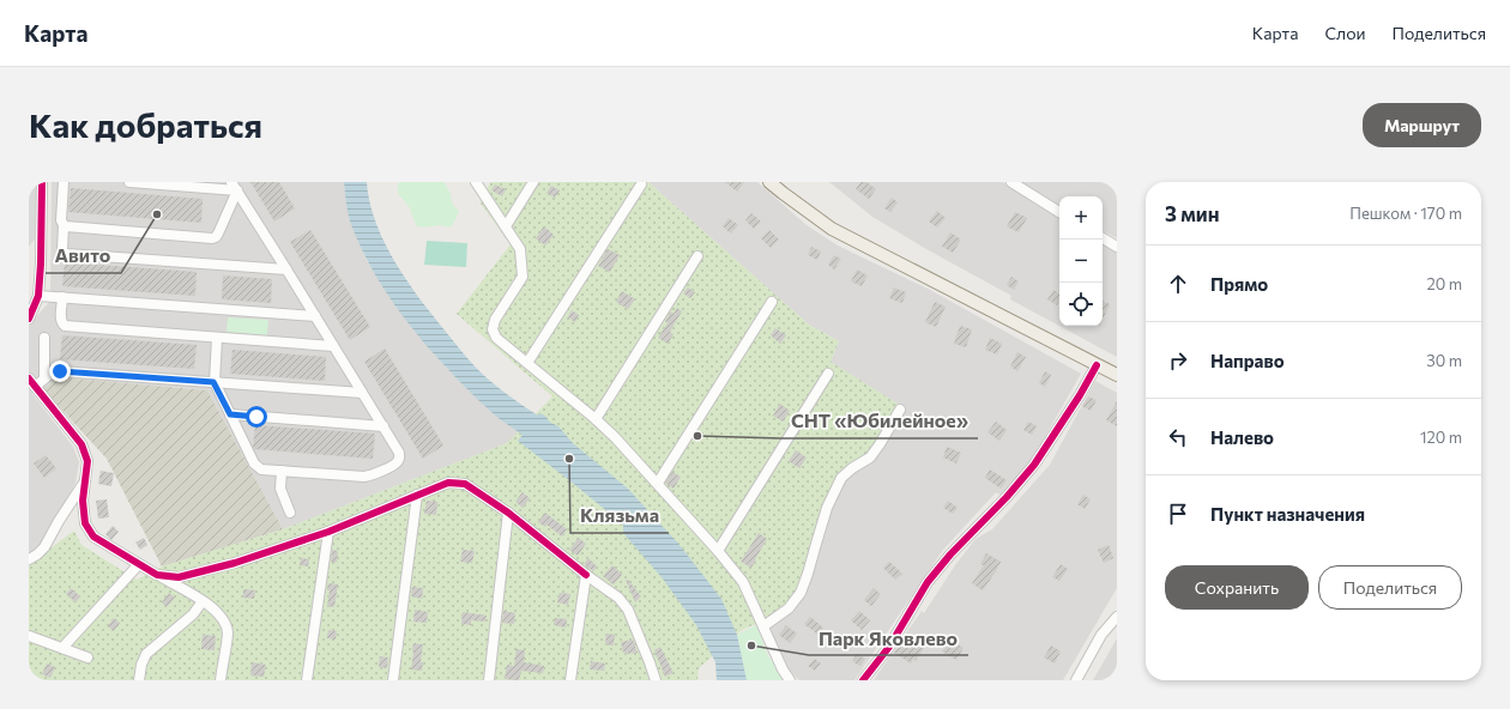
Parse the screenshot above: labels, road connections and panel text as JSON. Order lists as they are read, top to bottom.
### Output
{
  "places": [
    "Авито",
    "СНТ «Юбилейное»",
    "Клязьма",
    "Парк Яковлево"
  ],
  "page": {
    "header": "Карта",
    "nav": ["Карта", "Слои", "Поделиться"],
    "buttons": [
      "Маршрут",
      ["Сохранить", "Поделиться"]
    ],
    "title": "Как добраться",
    "heading": ["3 мин", "Пешком · 170 m"],
    "map_buttons": ["+", "−"],
    "list": [
      ["Прямо", "20 m"],
      ["Направо", "30 m"],
      ["Налево", "120 m"],
      "Пункт назначения"
    ]
  }
}
